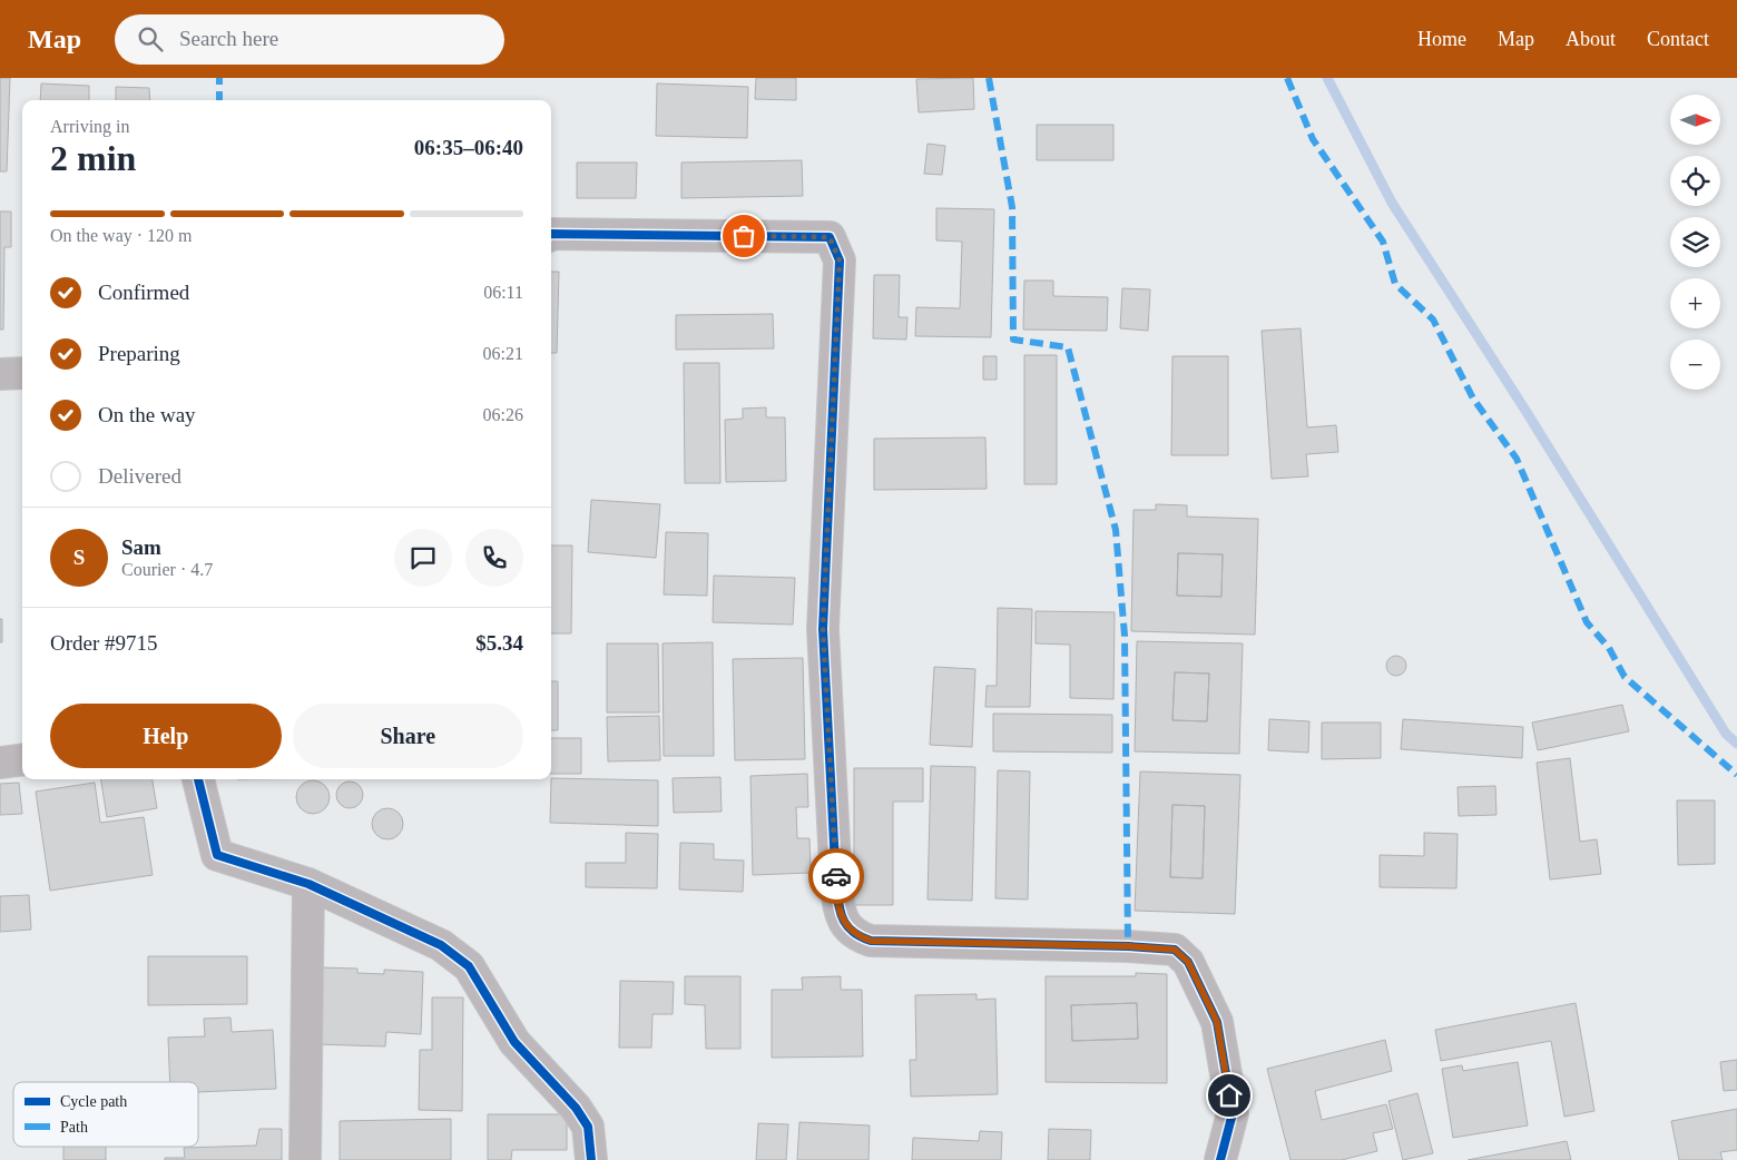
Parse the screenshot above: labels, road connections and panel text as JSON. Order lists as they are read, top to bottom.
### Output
{
  "legend": ["Cycle path", "Path"],
  "north": "right",
  "page": {
    "header": "Map",
    "search": "Search here",
    "nav": [
      "Home",
      "Map",
      "About",
      "Contact"
    ],
    "map_buttons": ["+", "−"],
    "heading": ["2 min", "Arriving in", "06:35–06:40"],
    "panel": [
      "Sam",
      "Courier · 4.7",
      "Order #9715",
      "$5.34"
    ],
    "bar": "On the way · 120 m",
    "list": [
      ["Confirmed", "06:11"],
      ["Preparing", "06:21"],
      ["On the way", "06:26"],
      "Delivered"
    ],
    "round": "S",
    "buttons": ["Help", "Share"]
  }
}
